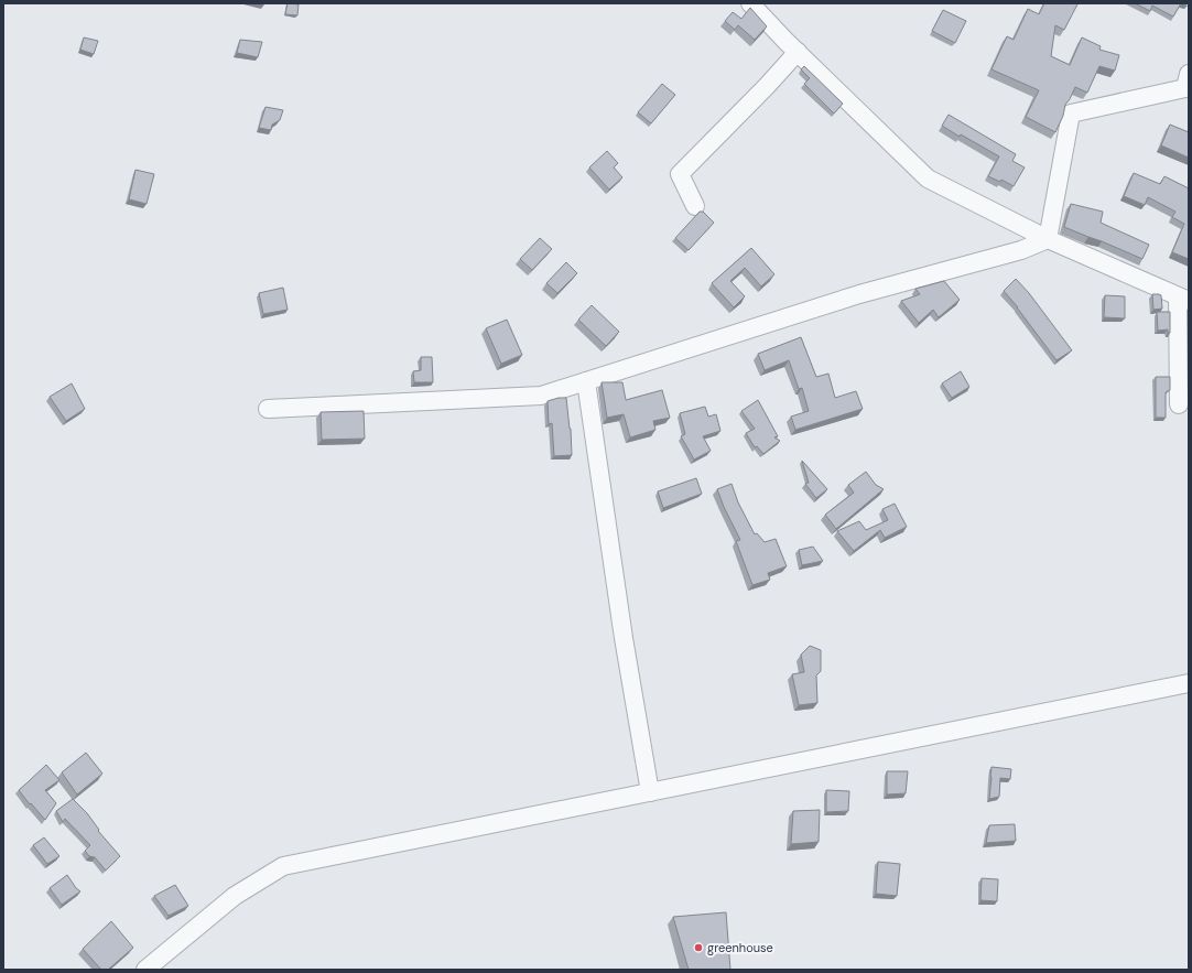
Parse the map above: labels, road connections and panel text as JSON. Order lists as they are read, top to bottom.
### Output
{
  "places": ["greenhouse"]
}
